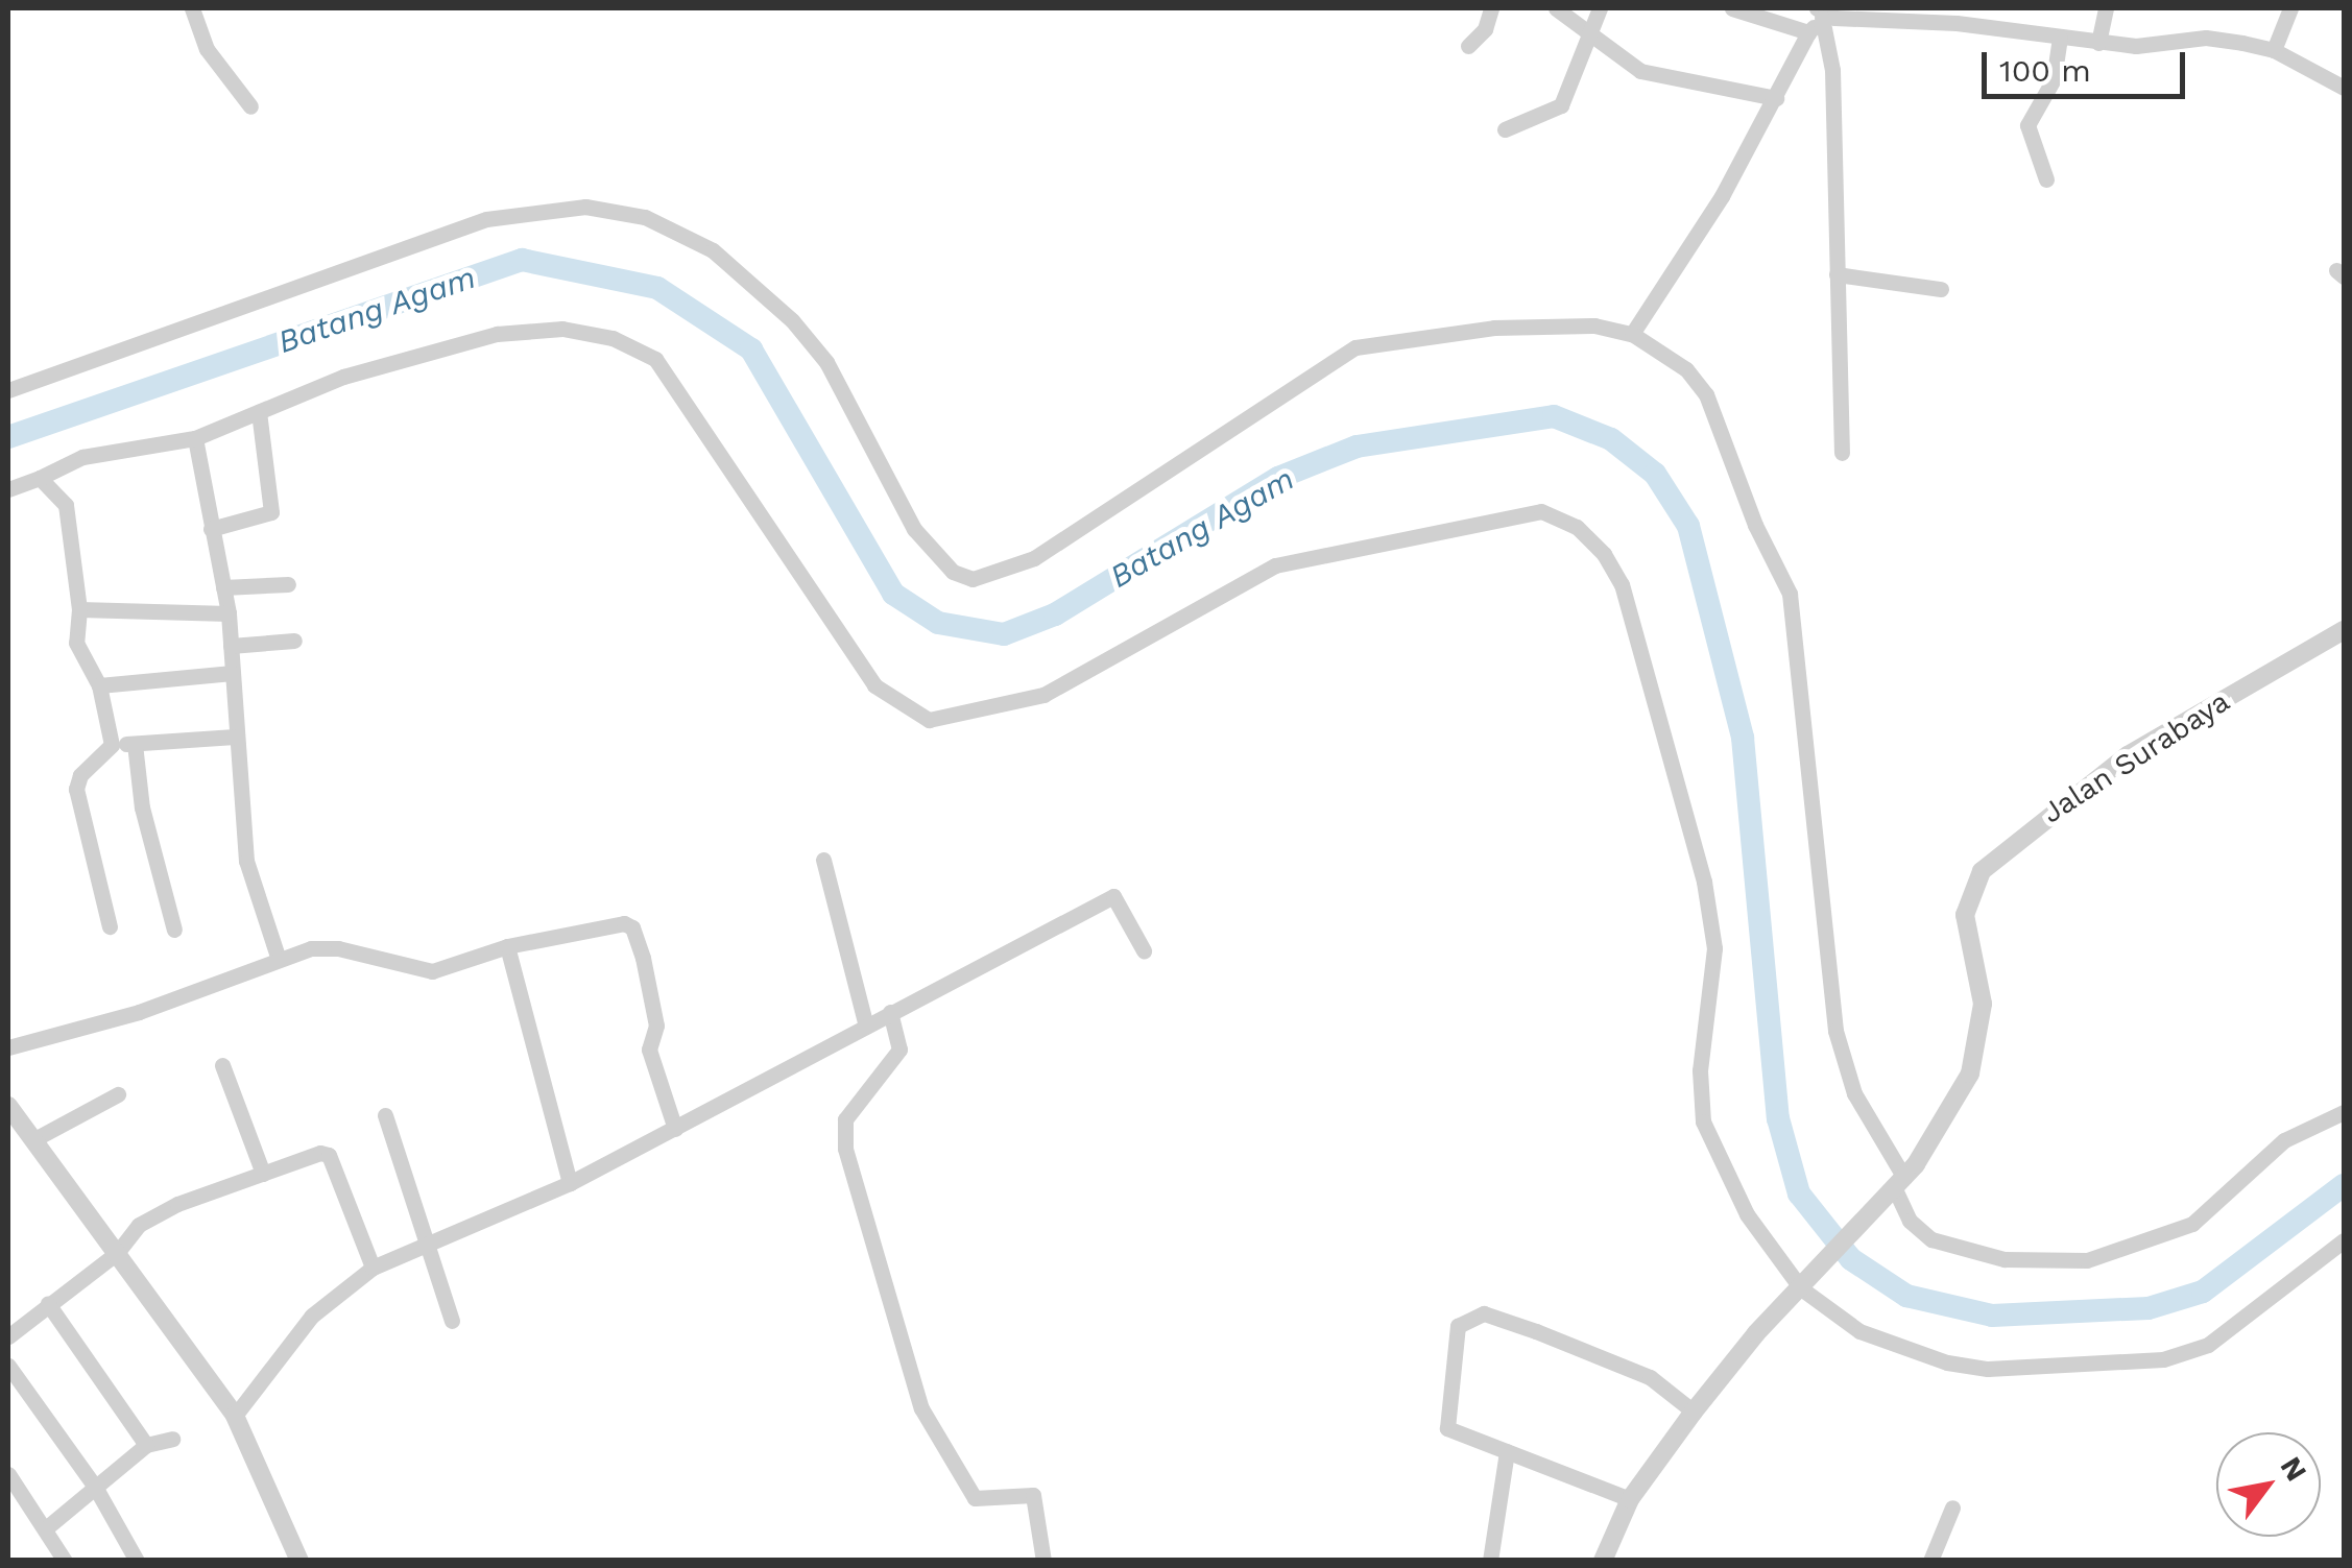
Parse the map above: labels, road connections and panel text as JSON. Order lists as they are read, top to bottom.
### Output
{
  "streets": {
    "street": ["Jalan Surabaya"]
  },
  "water": ["Batang Agam"],
  "scale_bar": "100 m",
  "north": "top right"
}
